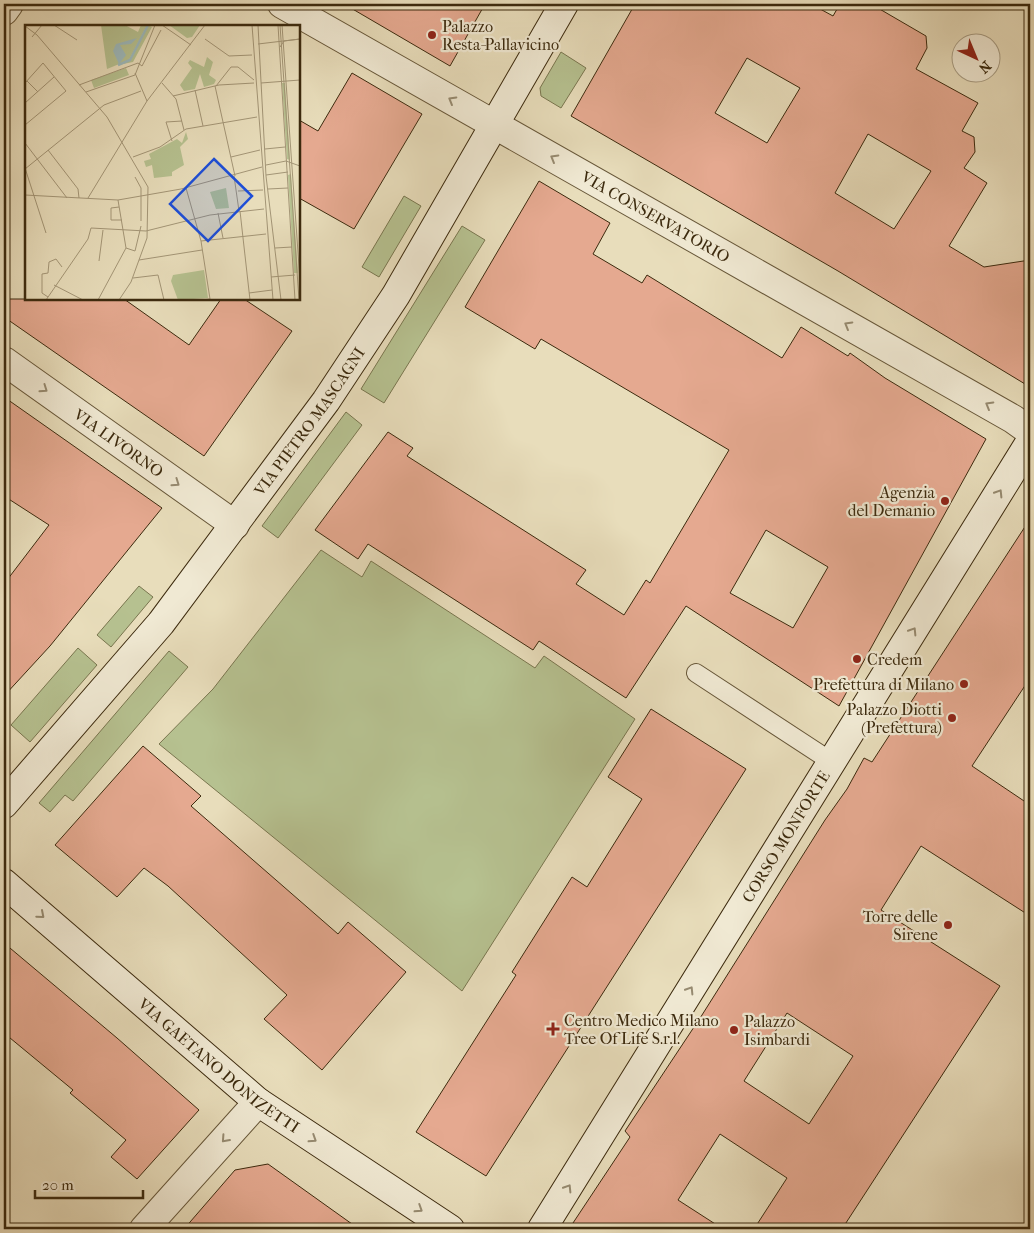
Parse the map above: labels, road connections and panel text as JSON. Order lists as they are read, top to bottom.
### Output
{
  "streets": {
    "street": [
      "VIA CONSERVATORIO",
      "VIA PIETRO MASCAGNI",
      "VIA LIVORNO",
      "CORSO MONFORTE",
      "VIA GAETANO DONIZETTI"
    ]
  },
  "crossings": [
    ["VIA CONSERVATORIO", "VIA PIETRO MASCAGNI"],
    ["VIA PIETRO MASCAGNI", "VIA LIVORNO"]
  ],
  "one_way": [
    "VIA CONSERVATORIO",
    "VIA LIVORNO",
    "CORSO MONFORTE",
    "VIA GAETANO DONIZETTI"
  ],
  "places": {
    "other": [
      "Palazzo Resta-Pallavicino",
      "Agenzia del Demanio",
      "Credem",
      "Prefettura di Milano",
      "Palazzo Diotti (Prefettura)",
      "Torre delle Sirene",
      "Palazzo Isimbardi"
    ],
    "health": ["Centro Medico Milano Tree Of Life S.r.l."]
  },
  "scale_bar": "20 m",
  "north": "bottom right"
}
